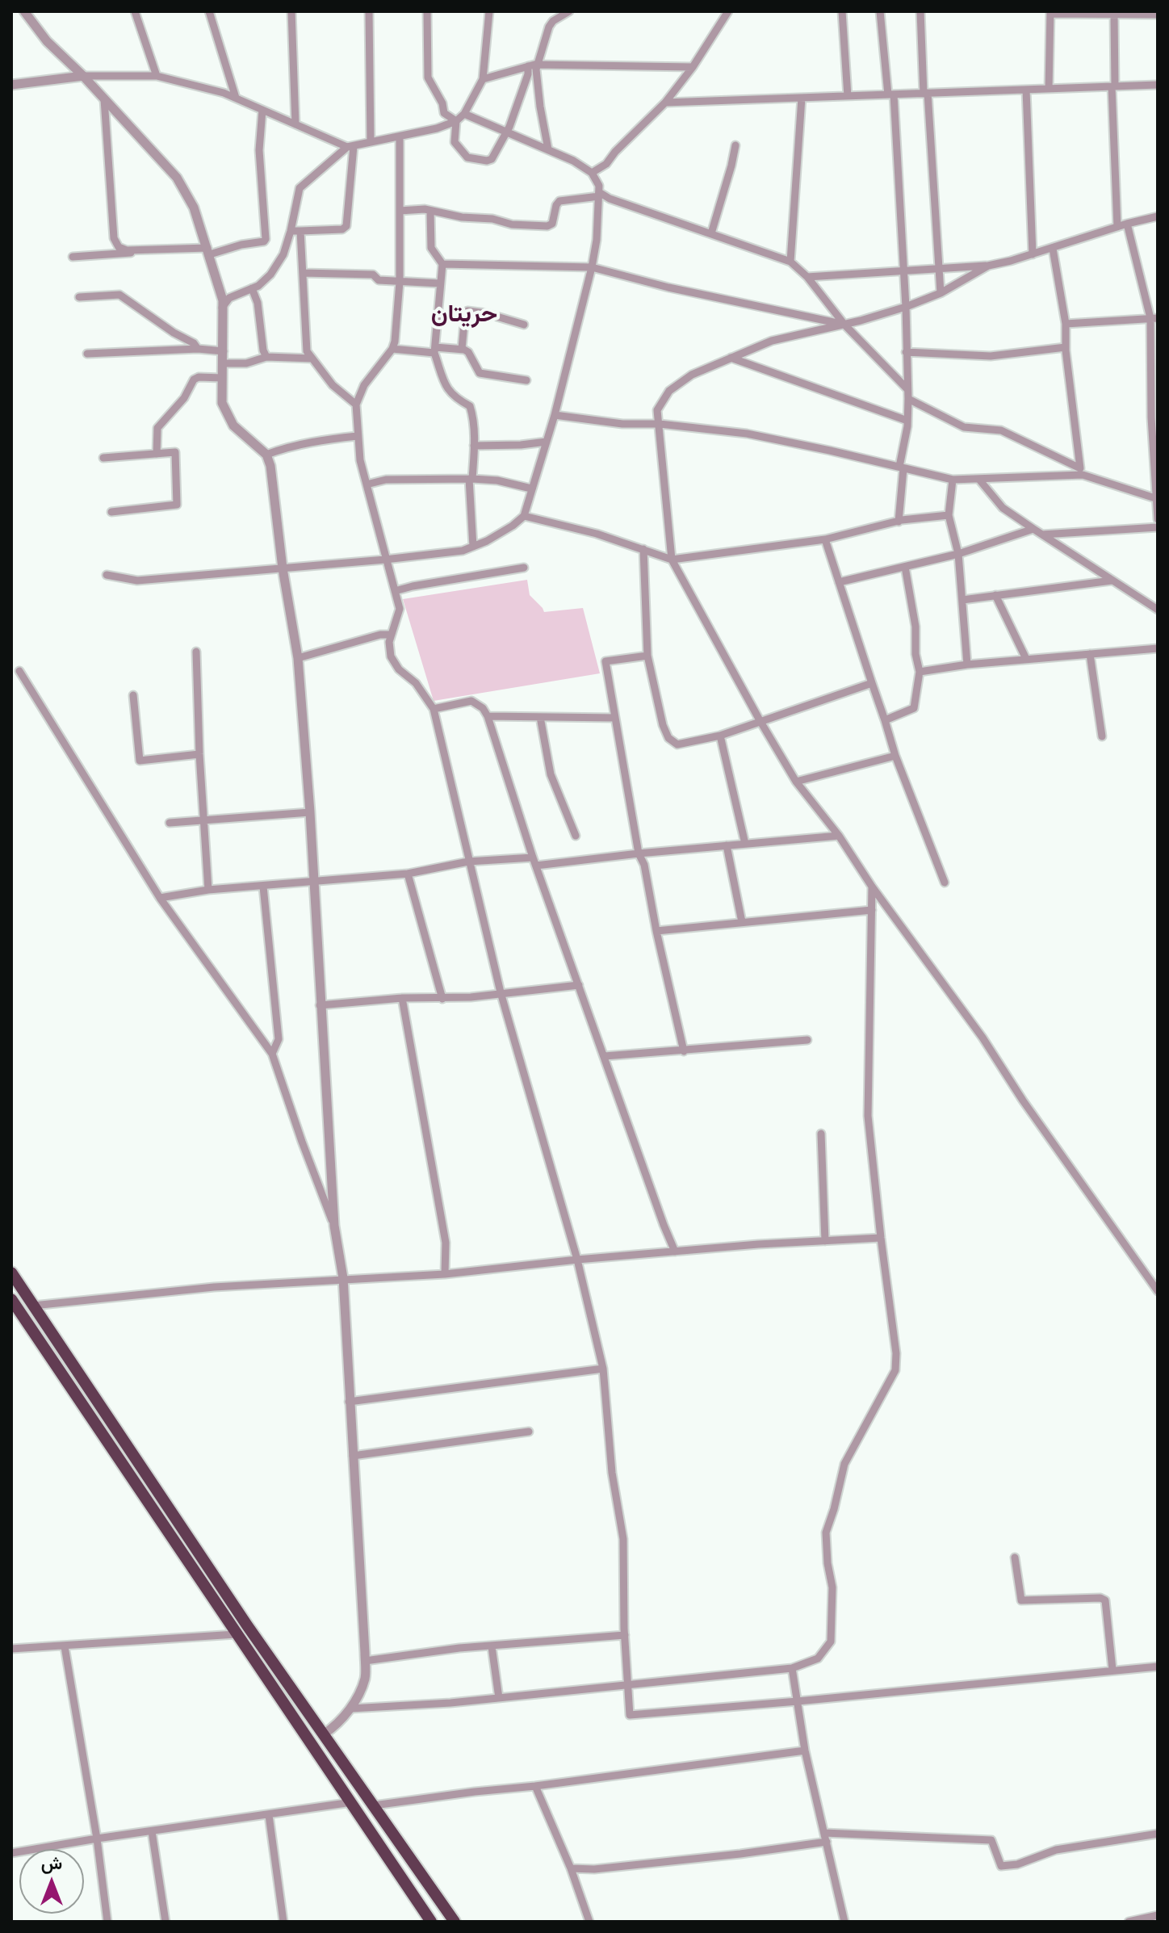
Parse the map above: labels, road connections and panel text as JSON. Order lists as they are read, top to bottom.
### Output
{
  "districts": ["حريتان"],
  "north": "top"
}
